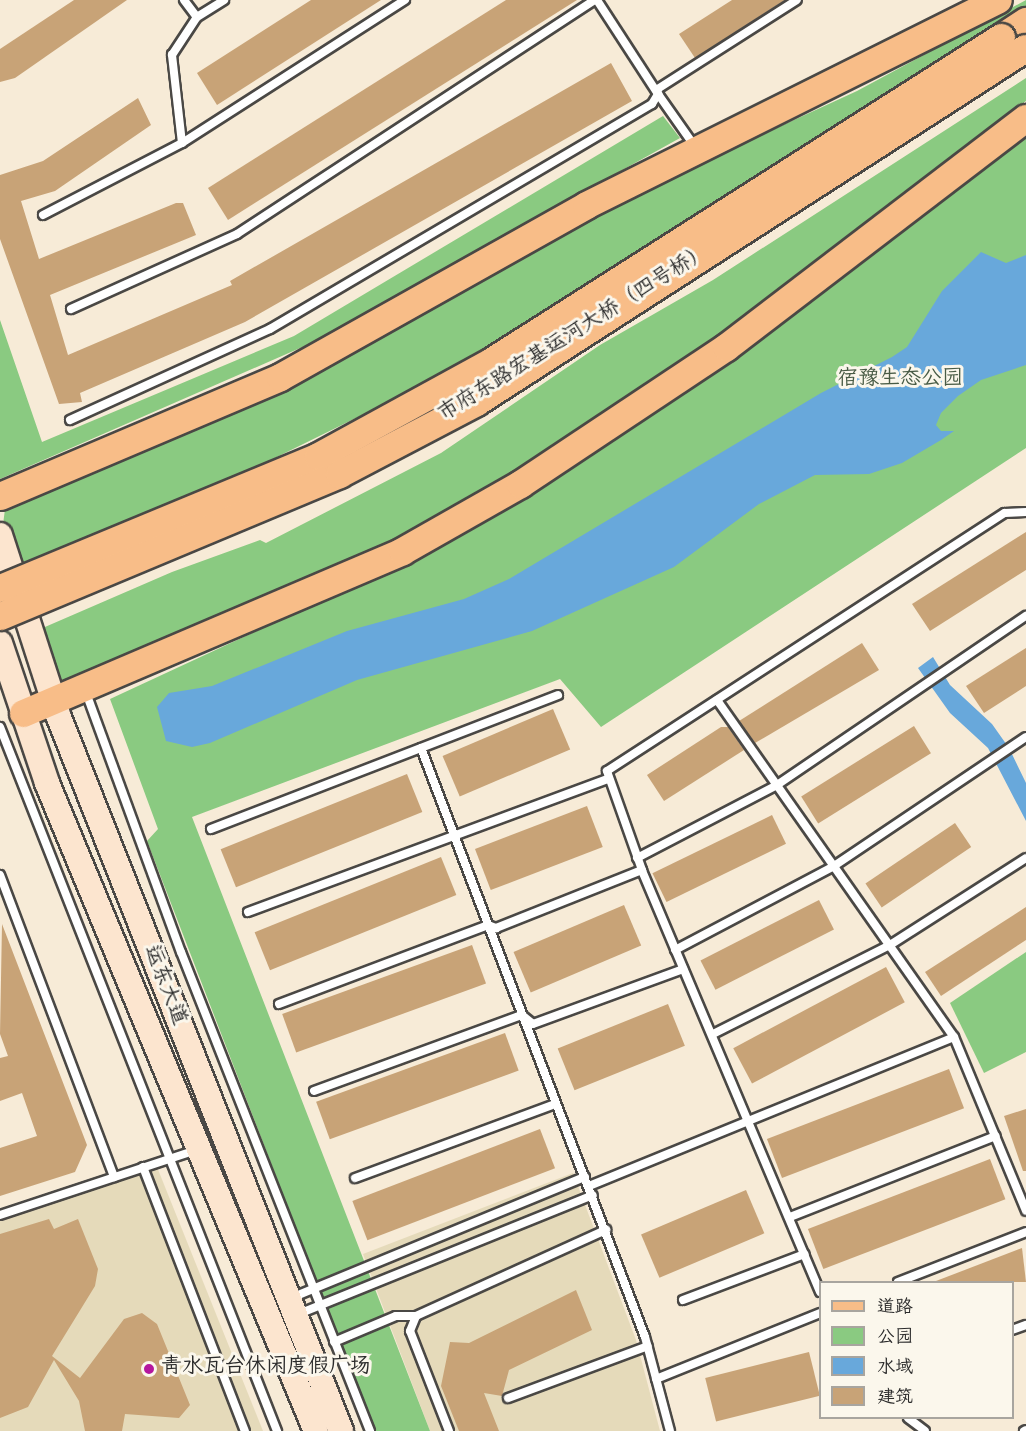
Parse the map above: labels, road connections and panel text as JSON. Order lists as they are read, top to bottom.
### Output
{
  "streets": {
    "main road": ["市府东路宏基运河大桥（四号桥）", "运东大道"]
  },
  "parks": ["宿豫生态公园"],
  "places": ["青水瓦台休闲度假广场"],
  "legend": [
    "道路",
    "公园",
    "水域",
    "建筑"
  ]
}
